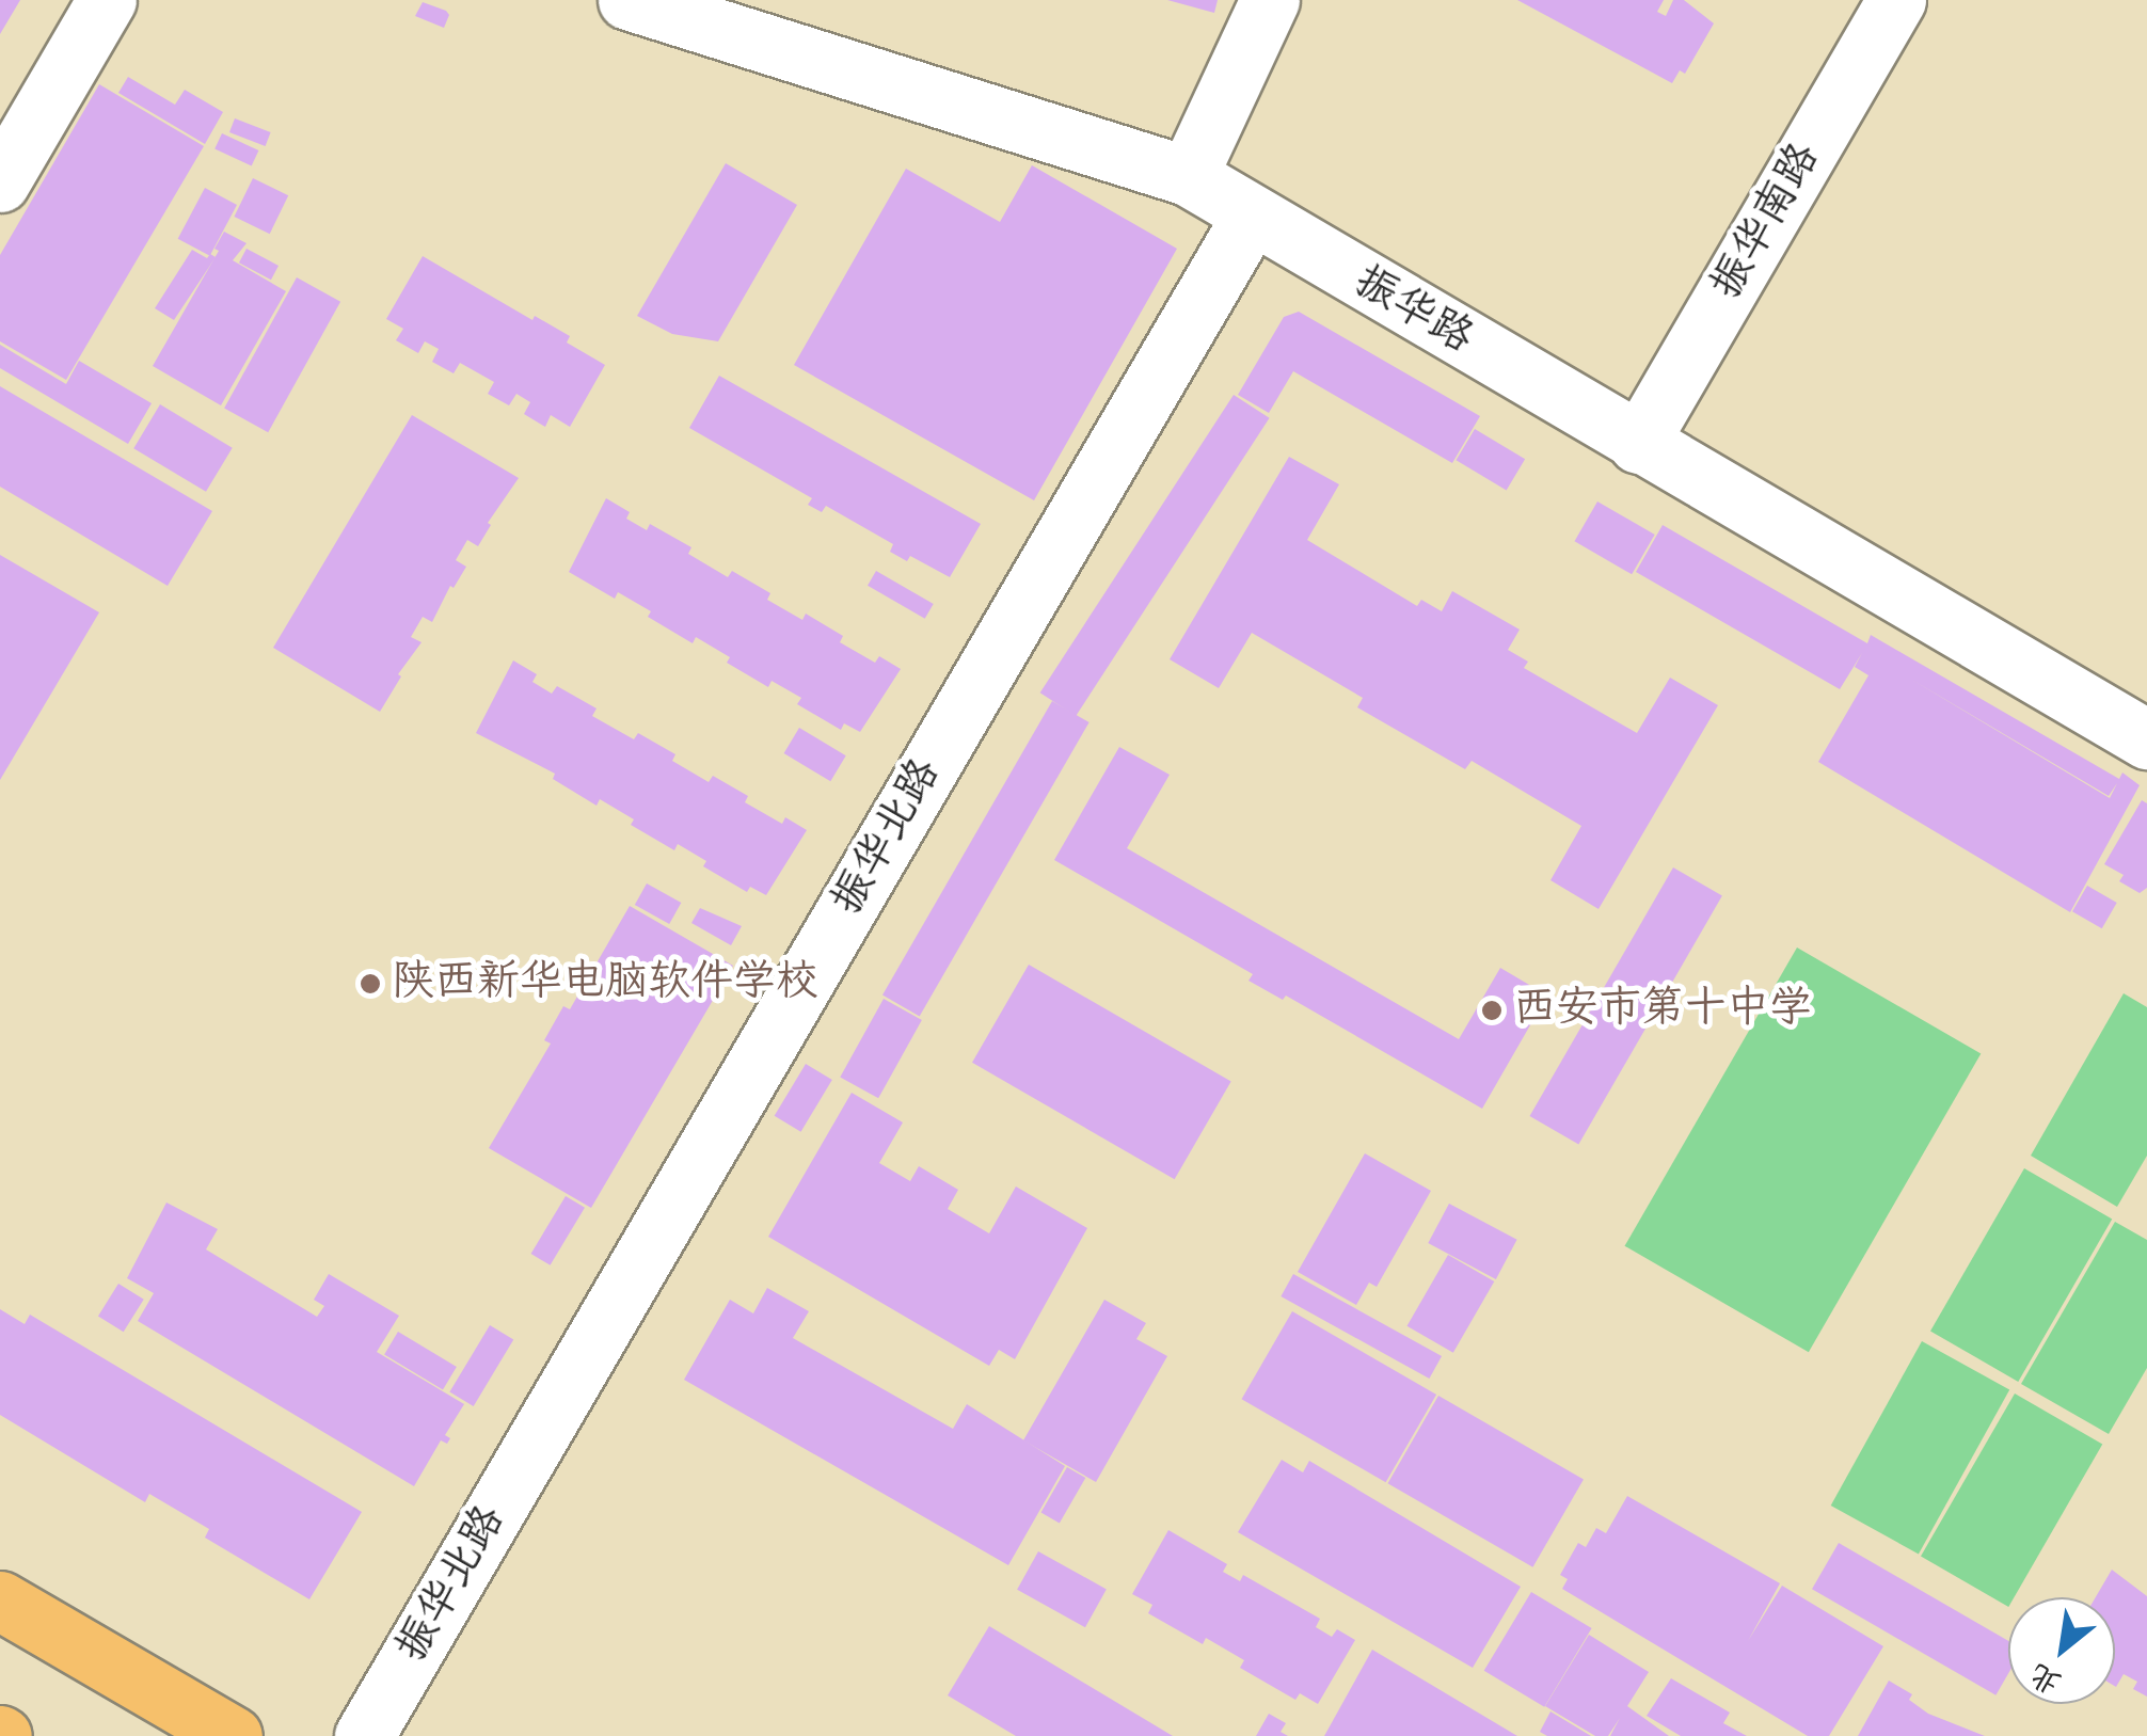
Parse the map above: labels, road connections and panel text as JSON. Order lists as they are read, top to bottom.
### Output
{
  "streets": {
    "street": ["振华南路", "振华路", "振华北路"]
  },
  "crossings": [
    ["振华南路", "振华路"],
    ["振华路", "振华北路"]
  ],
  "places": ["陕西新华电脑软件学校", "西安市第十中学"],
  "north": "bottom left"
}
